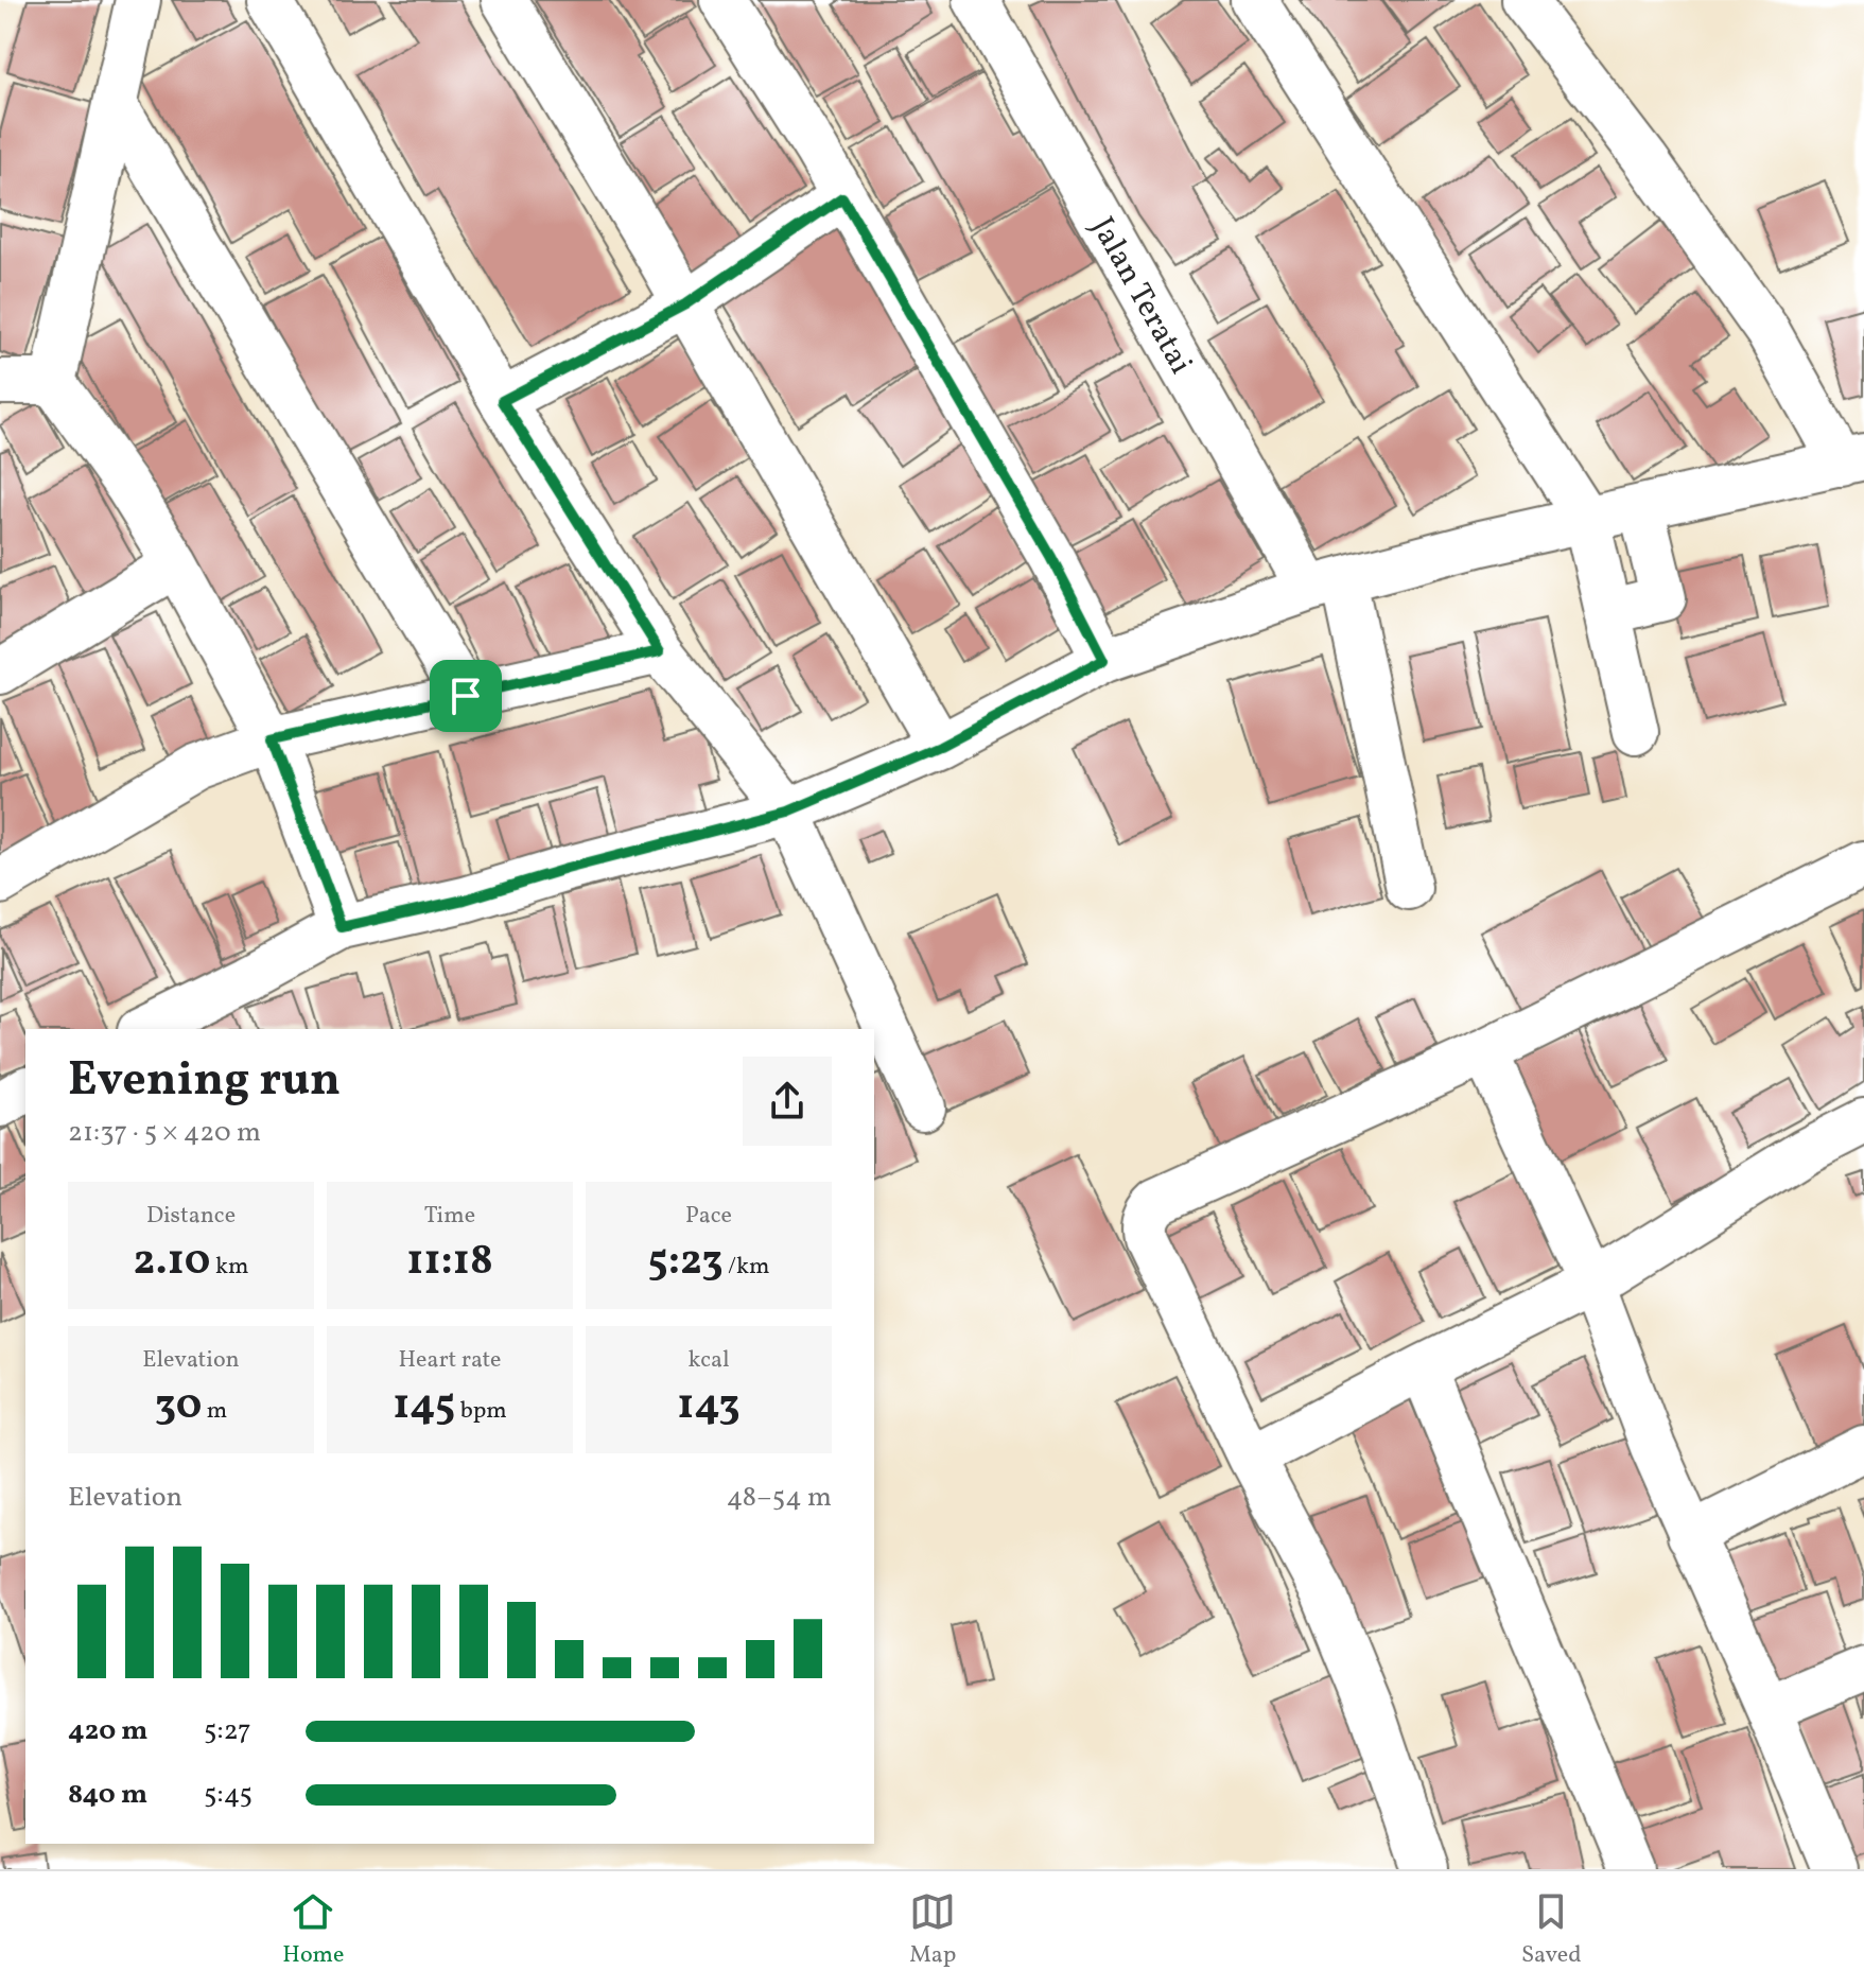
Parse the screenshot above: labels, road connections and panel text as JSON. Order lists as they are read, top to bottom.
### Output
{
  "streets": {
    "street": ["Jalan Teratai"]
  },
  "page": {
    "heading": ["Evening run", "21:37 · 5 × 420 m"],
    "stats": [
      ["Distance", "2.10 km"],
      ["Time", "11:18"],
      ["Pace", "5:23 /km"],
      ["Elevation", "30 m"],
      ["Heart rate", "145 bpm"],
      ["kcal", "143"]
    ],
    "chart": ["Elevation", "48–54 m"],
    "list": [
      {
        "name": "420 m",
        "note": "5:27"
      },
      {
        "name": "840 m",
        "note": "5:45"
      }
    ],
    "tabs": ["Home", "Map", "Saved"]
  }
}
